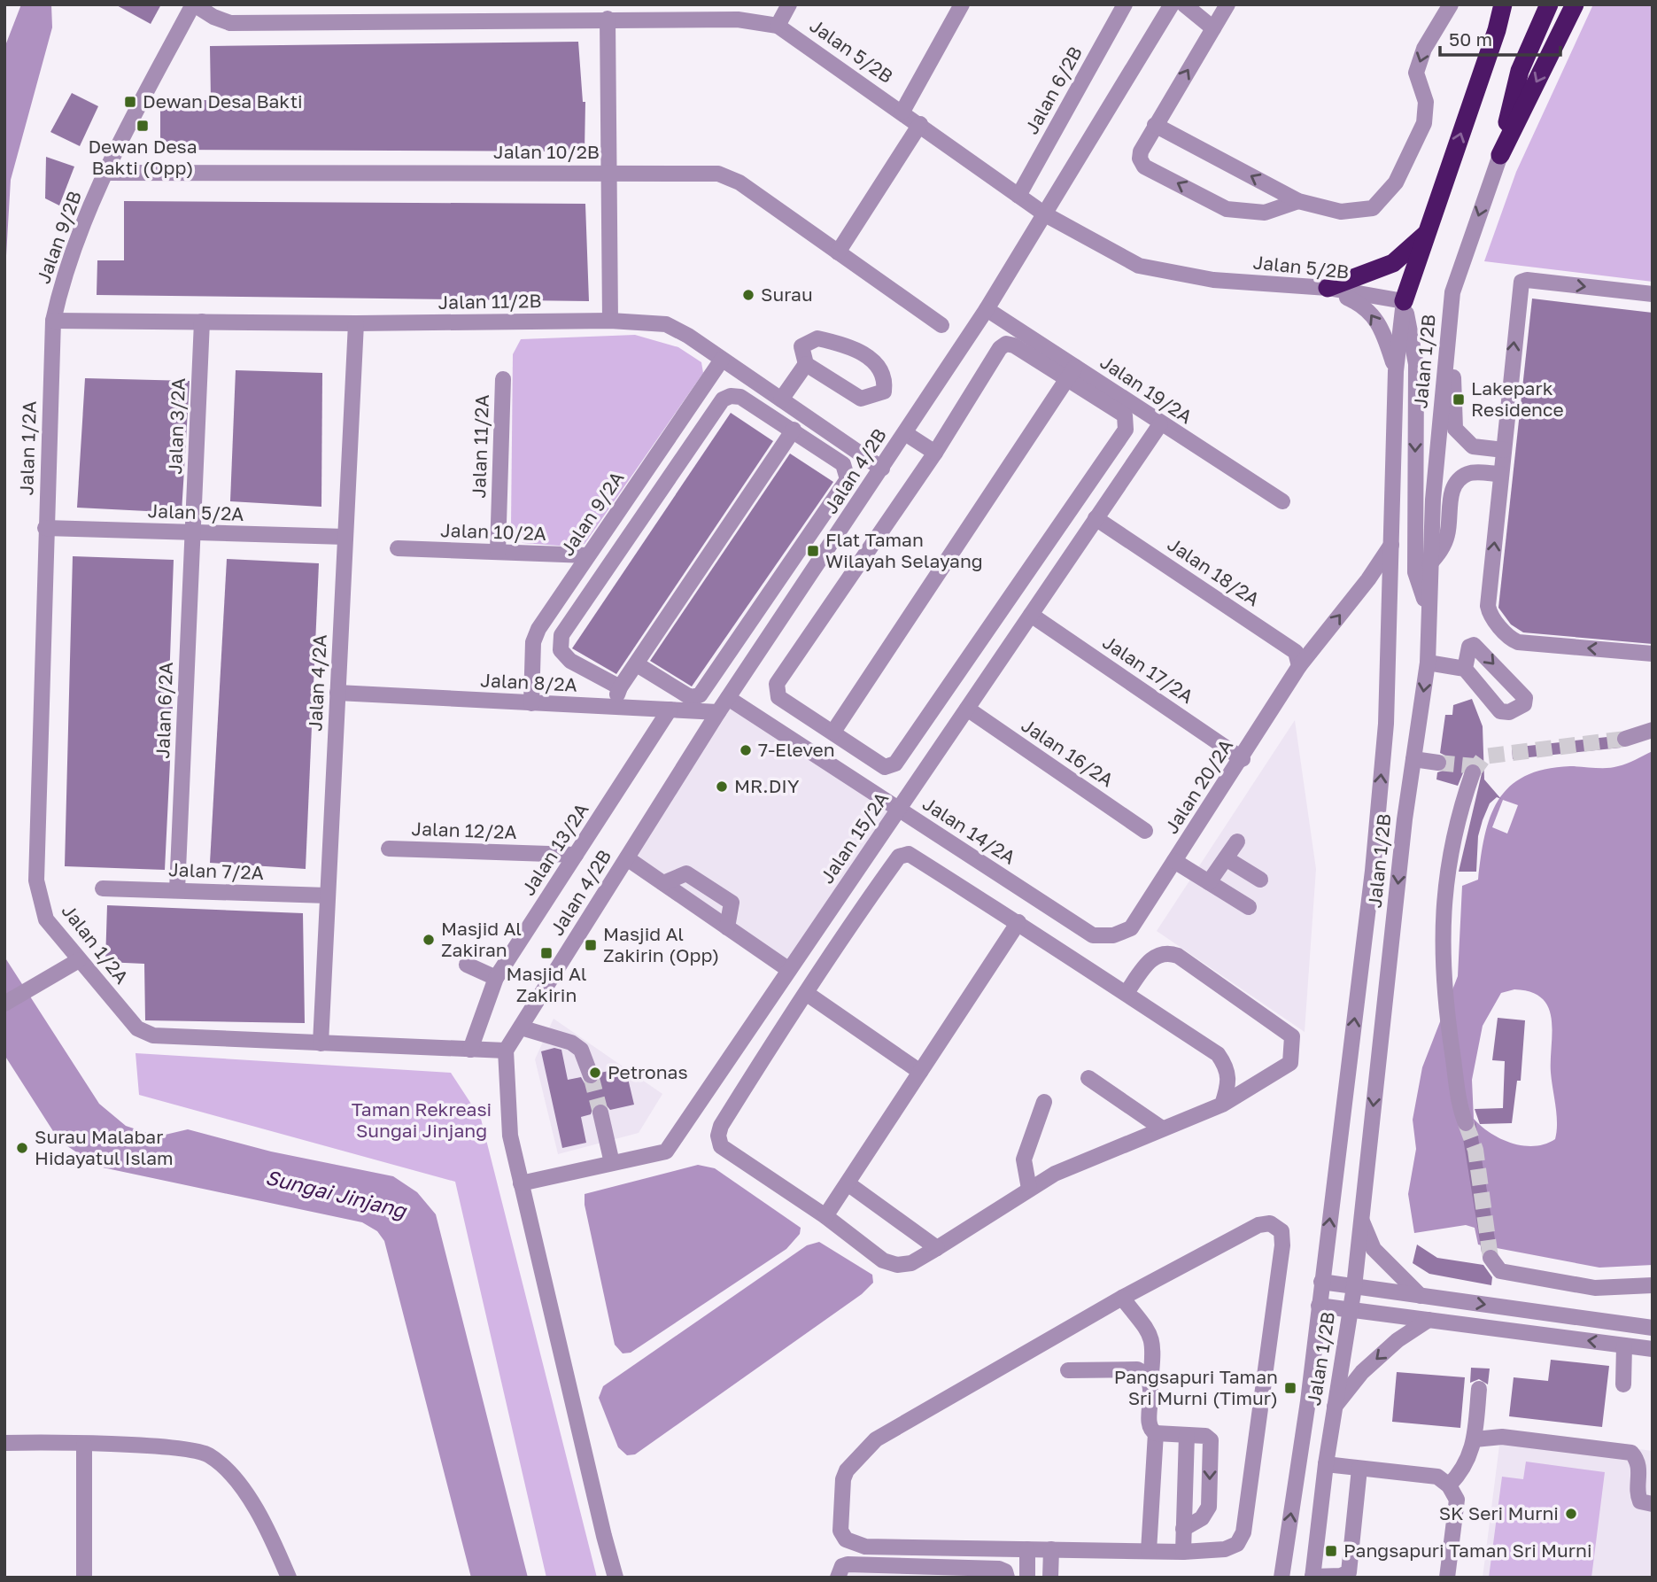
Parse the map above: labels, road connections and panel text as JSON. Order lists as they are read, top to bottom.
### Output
{
  "streets": {
    "street": [
      "Jalan 5/2B",
      "Jalan 6/2B",
      "Jalan 10/2B",
      "Jalan 9/2B",
      "Jalan 11/2B",
      "Jalan 1/2B",
      "Jalan 19/2A",
      "Jalan 3/2A",
      "Jalan 11/2A",
      "Jalan 1/2A",
      "Jalan 4/2B",
      "Jalan 5/2A",
      "Jalan 9/2A",
      "Jalan 10/2A",
      "Jalan 18/2A",
      "Jalan 17/2A",
      "Jalan 4/2A",
      "Jalan 8/2A",
      "Jalan 6/2A",
      "Jalan 16/2A",
      "Jalan 20/2A",
      "Jalan 12/2A",
      "Jalan 14/2A",
      "Jalan 15/2A",
      "Jalan 13/2A",
      "Jalan 7/2A"
    ]
  },
  "crossings": [
    ["Jalan 5/2B", "Jalan 6/2B"],
    ["Jalan 5/2B", "Jalan 9/2B"],
    ["Jalan 5/2B", "Jalan 1/2B"],
    ["Jalan 5/2B", "Jalan 4/2B"],
    ["Jalan 10/2B", "Jalan 9/2B"],
    ["Jalan 9/2B", "Jalan 11/2B"],
    ["Jalan 9/2B", "Jalan 1/2A"],
    ["Jalan 11/2B", "Jalan 3/2A"],
    ["Jalan 11/2B", "Jalan 1/2A"],
    ["Jalan 11/2B", "Jalan 4/2B"],
    ["Jalan 11/2B", "Jalan 9/2A"],
    ["Jalan 11/2B", "Jalan 4/2A"],
    ["Jalan 1/2B", "Jalan 20/2A"],
    ["Jalan 19/2A", "Jalan 4/2B"],
    ["Jalan 19/2A", "Jalan 15/2A"],
    ["Jalan 3/2A", "Jalan 5/2A"],
    ["Jalan 3/2A", "Jalan 6/2A"],
    ["Jalan 11/2A", "Jalan 10/2A"],
    ["Jalan 1/2A", "Jalan 4/2B"],
    ["Jalan 1/2A", "Jalan 5/2A"],
    ["Jalan 1/2A", "Jalan 4/2A"],
    ["Jalan 1/2A", "Jalan 13/2A"],
    ["Jalan 4/2B", "Jalan 8/2A"],
    ["Jalan 4/2B", "Jalan 14/2A"],
    ["Jalan 5/2A", "Jalan 4/2A"],
    ["Jalan 5/2A", "Jalan 6/2A"],
    ["Jalan 9/2A", "Jalan 10/2A"],
    ["Jalan 9/2A", "Jalan 8/2A"],
    ["Jalan 18/2A", "Jalan 20/2A"],
    ["Jalan 18/2A", "Jalan 15/2A"],
    ["Jalan 17/2A", "Jalan 20/2A"],
    ["Jalan 17/2A", "Jalan 15/2A"],
    ["Jalan 4/2A", "Jalan 8/2A"],
    ["Jalan 4/2A", "Jalan 7/2A"],
    ["Jalan 8/2A", "Jalan 13/2A"],
    ["Jalan 6/2A", "Jalan 7/2A"],
    ["Jalan 16/2A", "Jalan 15/2A"],
    ["Jalan 20/2A", "Jalan 14/2A"],
    ["Jalan 12/2A", "Jalan 13/2A"],
    ["Jalan 14/2A", "Jalan 15/2A"]
  ],
  "water": ["Sungai Jinjang"],
  "parks": ["Taman Rekreasi Sungai Jinjang"],
  "places": {
    "transit": [
      "Dewan Desa Bakti",
      "Dewan Desa Bakti (Opp)",
      "Lakepark Residence",
      "Flat Taman Wilayah Selayang",
      "Masjid Al Zakirin (Opp)",
      "Masjid Al Zakirin",
      "Pangsapuri Taman Sri Murni (Timur)",
      "Pangsapuri Taman Sri Murni"
    ],
    "other": [
      "Surau",
      "7-Eleven",
      "MR.DIY",
      "Masjid Al Zakiran",
      "Petronas",
      "Surau Malabar Hidayatul Islam",
      "SK Seri Murni"
    ]
  },
  "scale_bar": "50 m"
}
